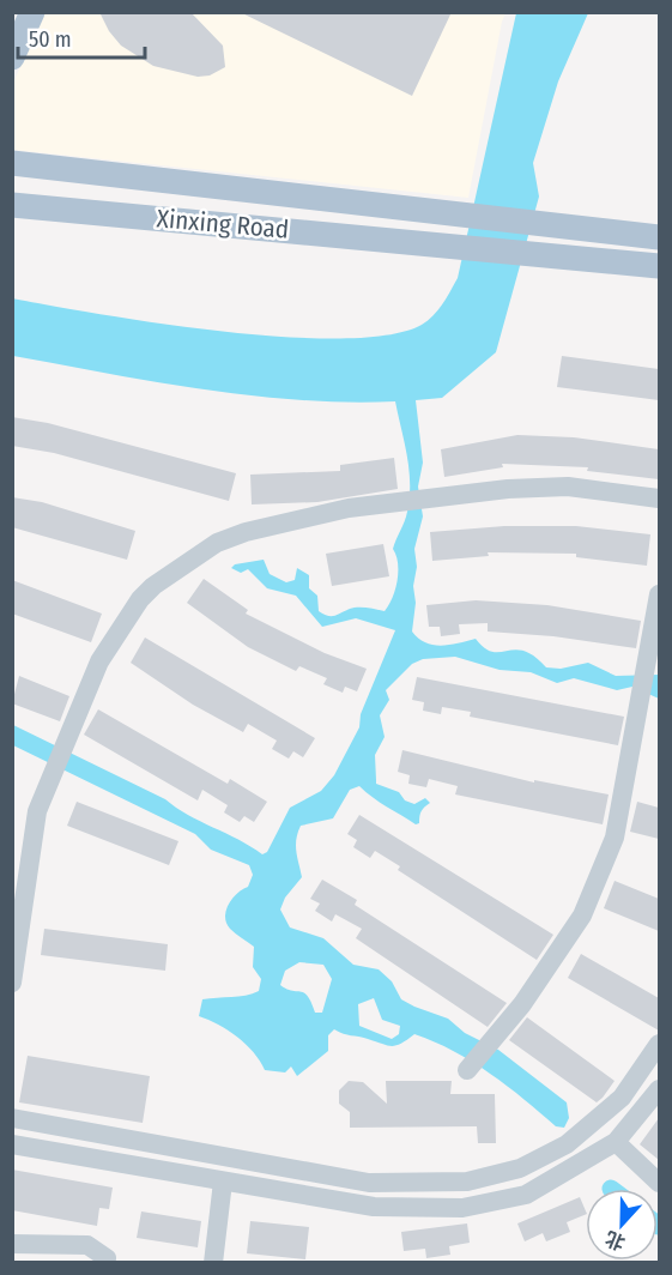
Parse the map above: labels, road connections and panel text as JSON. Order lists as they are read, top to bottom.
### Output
{
  "streets": {
    "main road": ["Xinxing Road"]
  },
  "scale_bar": "50 m",
  "north": "bottom"
}
